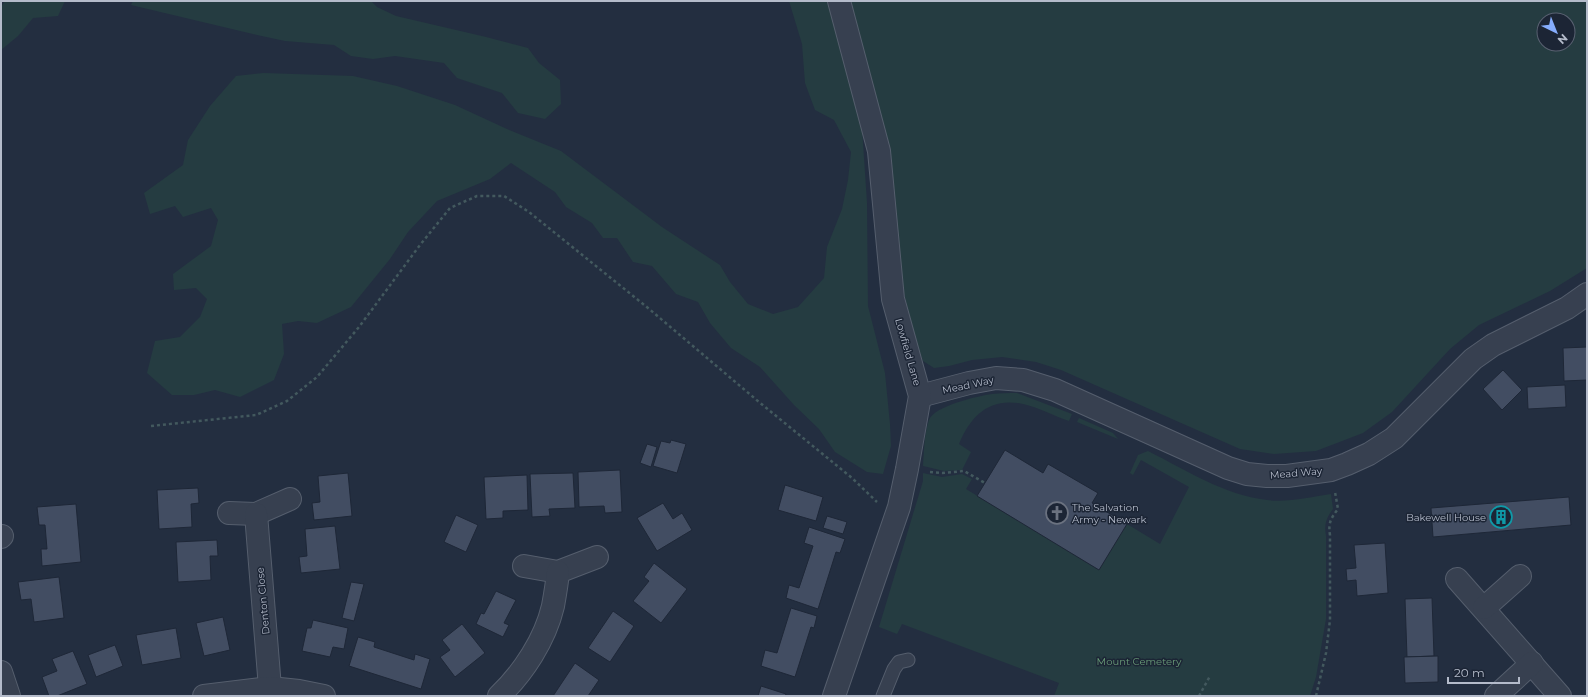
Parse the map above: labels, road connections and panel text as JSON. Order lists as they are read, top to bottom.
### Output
{
  "streets": {
    "street": ["Lowfield Lane", "Mead Way", "Denton Close"]
  },
  "crossings": [
    ["Lowfield Lane", "Mead Way"]
  ],
  "parks": ["Mount Cemetery"],
  "places": {
    "church": ["The Salvation Army - Newark"],
    "building": ["Bakewell House"]
  },
  "scale_bar": "20 m",
  "north": "bottom right"
}
